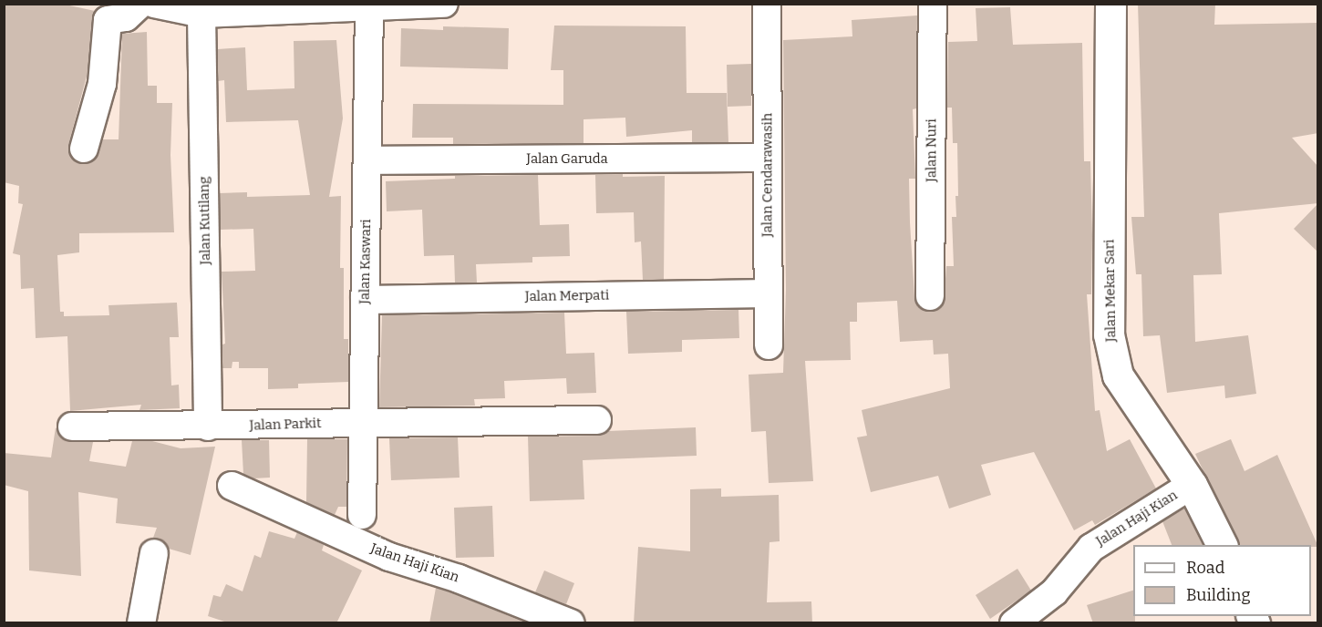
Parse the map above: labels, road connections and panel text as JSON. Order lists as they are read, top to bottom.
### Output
{
  "streets": {
    "main road": ["Jalan Mekar Sari"],
    "street": [
      "Jalan Nuri",
      "Jalan Garuda",
      "Jalan Cendarawasih",
      "Jalan Kutilang",
      "Jalan Kaswari",
      "Jalan Merpati",
      "Jalan Parkit",
      "Jalan Haji Kian"
    ]
  },
  "crossings": [
    ["Jalan Garuda", "Jalan Cendarawasih"],
    ["Jalan Garuda", "Jalan Kaswari"],
    ["Jalan Cendarawasih", "Jalan Merpati"],
    ["Jalan Kutilang", "Jalan Parkit"],
    ["Jalan Kaswari", "Jalan Merpati"],
    ["Jalan Kaswari", "Jalan Parkit"],
    ["Jalan Mekar Sari", "Jalan Haji Kian"]
  ],
  "legend": ["Road", "Building"]
}
